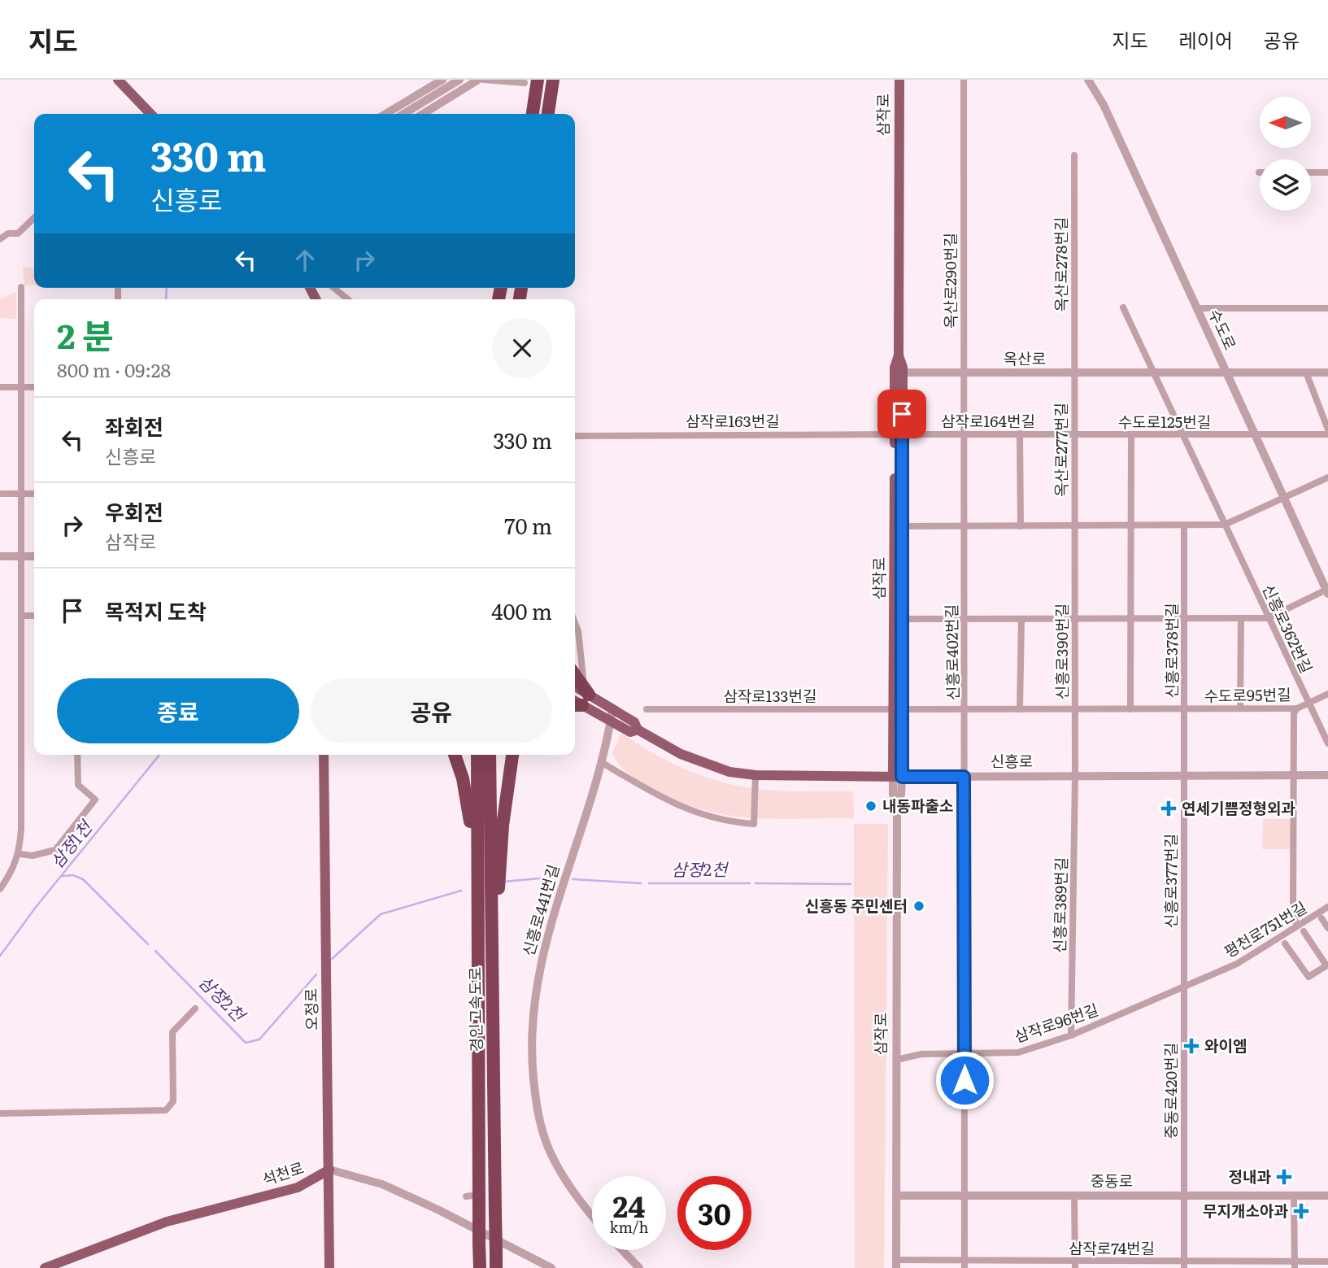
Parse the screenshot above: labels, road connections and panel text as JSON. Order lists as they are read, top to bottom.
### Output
{
  "streets": {
    "highway": ["경인고속도로"],
    "main road": [
      "삼작로",
      "신흥로",
      "오정로",
      "석천로"
    ],
    "street": [
      "옥산로278번길",
      "옥산로290번길",
      "수도로",
      "옥산로",
      "삼작로163번길",
      "삼작로164번길",
      "수도로125번길",
      "옥산로277번길",
      "신흥로362번길",
      "신흥로378번길",
      "신흥로390번길",
      "신흥로402번길",
      "수도로95번길",
      "삼작로133번길",
      "신흥로377번길",
      "신흥로389번길",
      "신흥로441번길",
      "평천로751번길",
      "삼작로96번길",
      "중동로420번길",
      "중동로",
      "삼작로74번길"
    ]
  },
  "crossings": [
    ["삼작로", "옥산로"],
    ["삼작로", "삼작로163번길"],
    ["삼작로", "삼작로164번길"],
    ["삼작로", "삼작로133번길"],
    ["삼작로", "신흥로"],
    ["삼작로", "삼작로96번길"],
    ["삼작로", "중동로"],
    ["삼작로", "삼작로74번길"],
    ["옥산로278번길", "옥산로"],
    ["옥산로278번길", "옥산로277번길"],
    ["옥산로290번길", "옥산로"],
    ["옥산로290번길", "삼작로164번길"],
    ["옥산로290번길", "신흥로402번길"],
    ["수도로", "옥산로"],
    ["수도로", "수도로125번길"],
    ["옥산로", "옥산로277번길"],
    ["옥산로", "신흥로362번길"],
    ["삼작로163번길", "삼작로164번길"],
    ["삼작로164번길", "수도로125번길"],
    ["삼작로164번길", "옥산로277번길"],
    ["삼작로164번길", "신흥로402번길"],
    ["수도로125번길", "옥산로277번길"],
    ["수도로125번길", "신흥로362번길"],
    ["옥산로277번길", "신흥로390번길"],
    ["신흥로362번길", "수도로95번길"],
    ["신흥로378번길", "수도로95번길"],
    ["신흥로378번길", "신흥로"],
    ["신흥로378번길", "신흥로377번길"],
    ["신흥로390번길", "수도로95번길"],
    ["신흥로390번길", "신흥로"],
    ["신흥로390번길", "신흥로389번길"],
    ["신흥로402번길", "수도로95번길"],
    ["신흥로402번길", "삼작로133번길"],
    ["신흥로402번길", "신흥로"],
    ["신흥로402번길", "삼작로96번길"],
    ["신흥로402번길", "중동로"],
    ["신흥로402번길", "삼작로74번길"],
    ["수도로95번길", "삼작로133번길"],
    ["신흥로", "신흥로377번길"],
    ["신흥로", "신흥로389번길"],
    ["신흥로", "신흥로441번길"],
    ["신흥로377번길", "평천로751번길"],
    ["신흥로377번길", "삼작로96번길"],
    ["신흥로377번길", "중동로420번길"],
    ["신흥로389번길", "삼작로96번길"],
    ["평천로751번길", "삼작로96번길"],
    ["평천로751번길", "중동로420번길"],
    ["오정로", "석천로"],
    ["삼작로96번길", "중동로420번길"],
    ["중동로420번길", "중동로"],
    ["중동로420번길", "삼작로74번길"]
  ],
  "water": ["삼정1천", "삼정2천"],
  "places": {
    "other": ["내동파출소", "신흥동 주민센터"],
    "health": [
      "연세기쁨정형외과",
      "와이엠",
      "정내과",
      "무지개소아과"
    ]
  },
  "north": "left",
  "page": {
    "header": "지도",
    "nav": ["지도", "레이어", "공유"],
    "turn": ["330 m", "신흥로"],
    "heading": ["2 분", "800 m · 09:28"],
    "list": [
      {
        "name": "좌회전",
        "note": "신흥로",
        "value": "330 m"
      },
      {
        "name": "우회전",
        "note": "삼작로",
        "value": "70 m"
      },
      {
        "name": "목적지 도착",
        "value": "400 m"
      }
    ],
    "buttons": ["종료", "공유"],
    "speed": "24 km/h",
    "limit": "30"
  }
}
